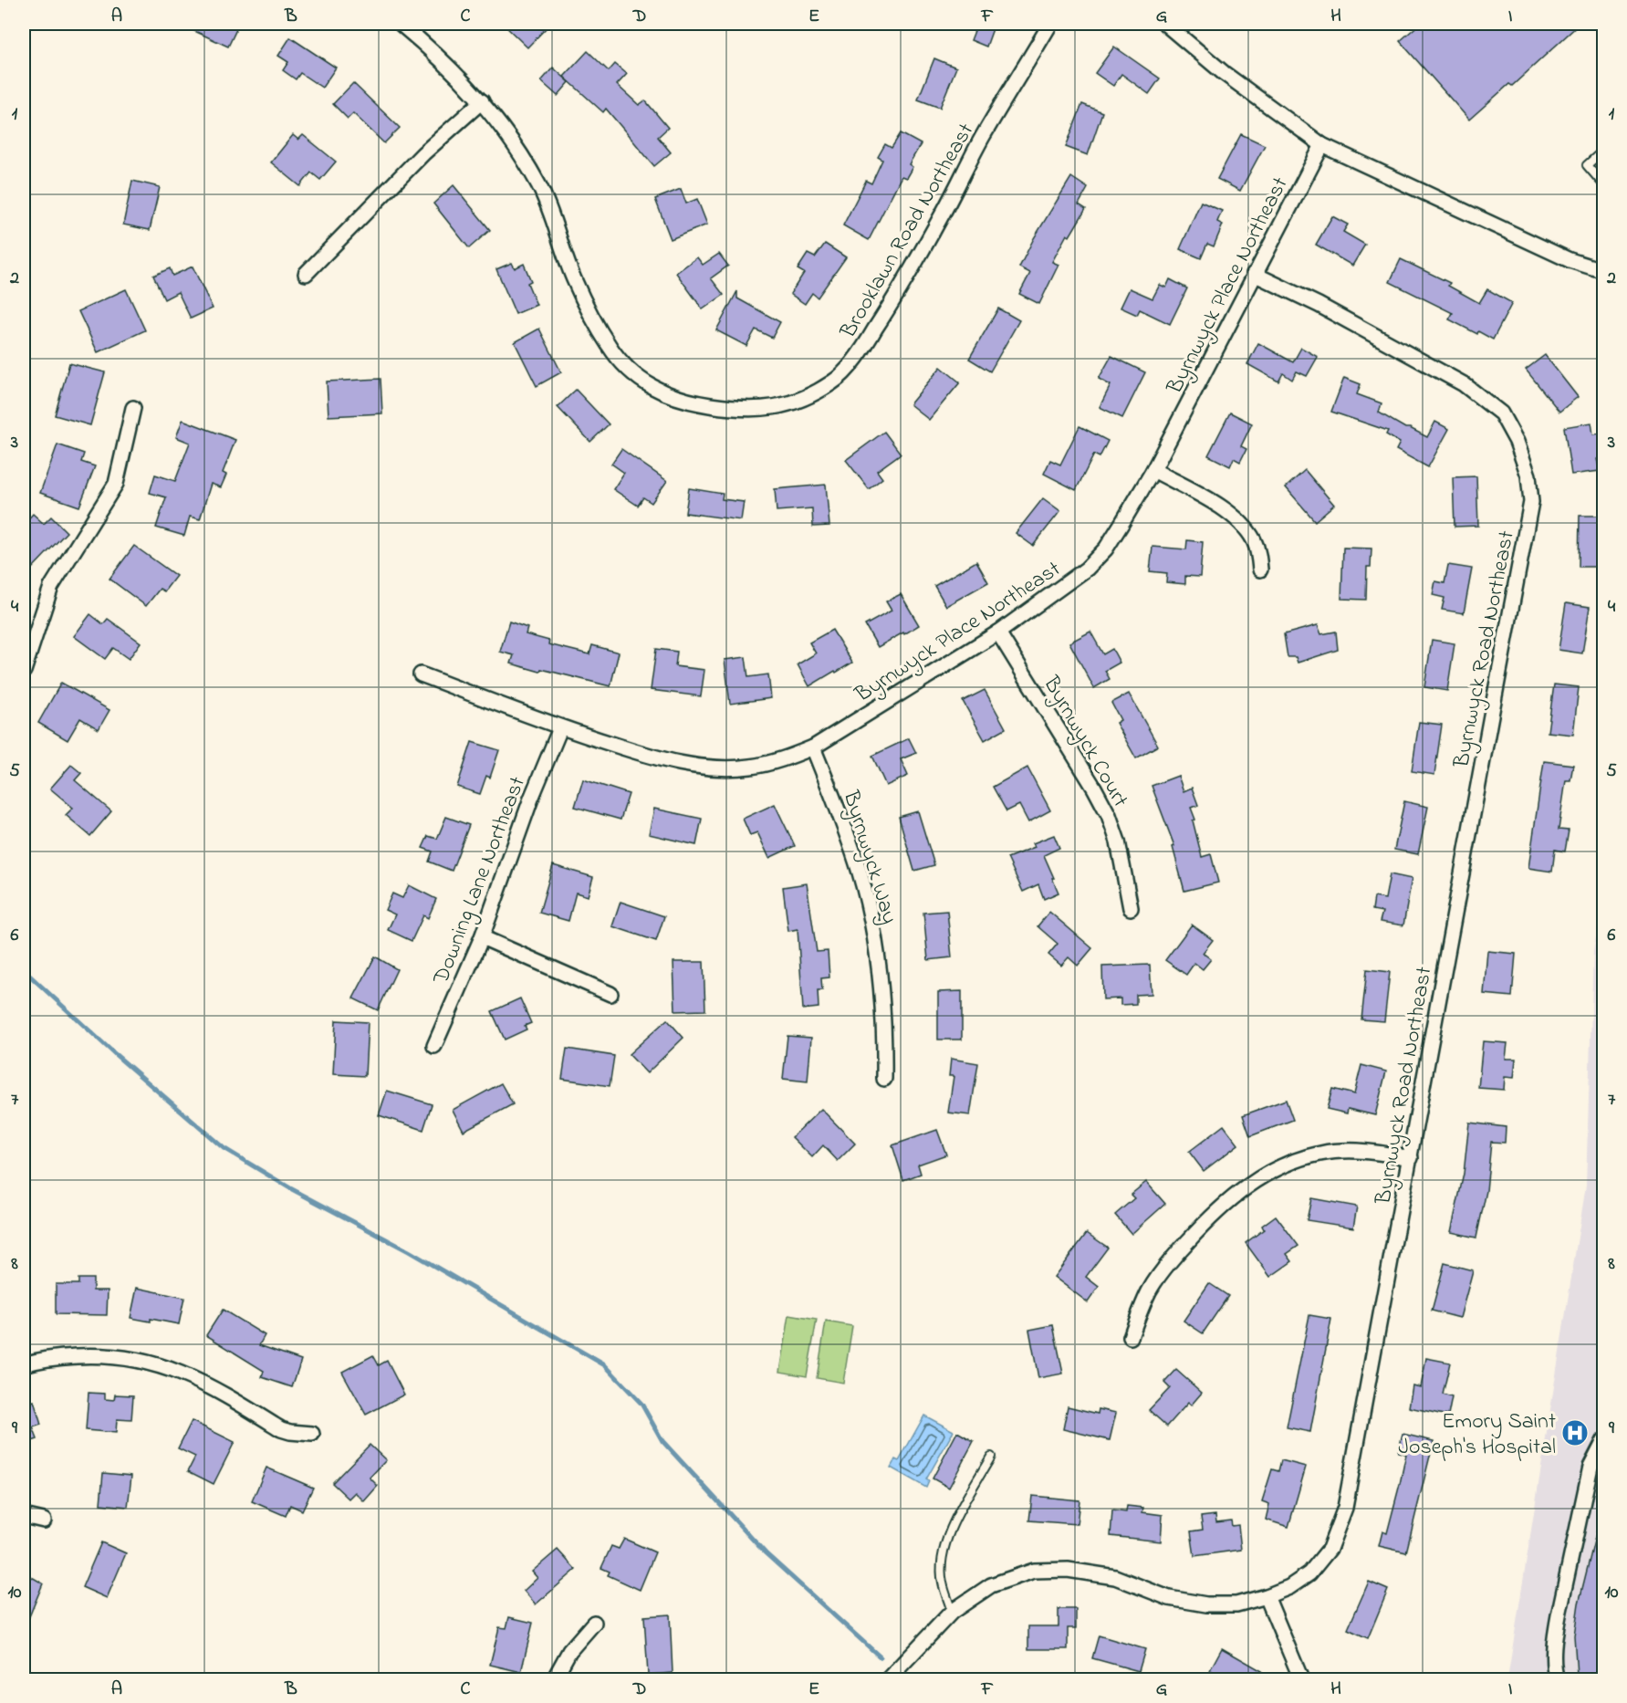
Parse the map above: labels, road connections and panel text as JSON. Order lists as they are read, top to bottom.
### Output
{
  "streets": {
    "street": [
      "Brooklawn Road Northeast",
      "Byrnwyck Place Northeast",
      "Byrnwyck Road Northeast",
      "Byrnwyck Court",
      "Byrnwyck Way",
      "Downing Lane Northeast"
    ]
  },
  "crossings": [
    ["Byrnwyck Place Northeast", "Byrnwyck Road Northeast"],
    ["Byrnwyck Place Northeast", "Byrnwyck Court"],
    ["Byrnwyck Place Northeast", "Byrnwyck Way"],
    ["Byrnwyck Place Northeast", "Downing Lane Northeast"]
  ],
  "places": {
    "hospital": ["Emory Saint Joseph's Hospital"]
  },
  "grid": {
    "columns": [
      "A",
      "B",
      "C",
      "D",
      "E",
      "F",
      "G",
      "H",
      "I"
    ],
    "rows": [
      "1",
      "2",
      "3",
      "4",
      "5",
      "6",
      "7",
      "8",
      "9",
      "10"
    ]
  }
}
